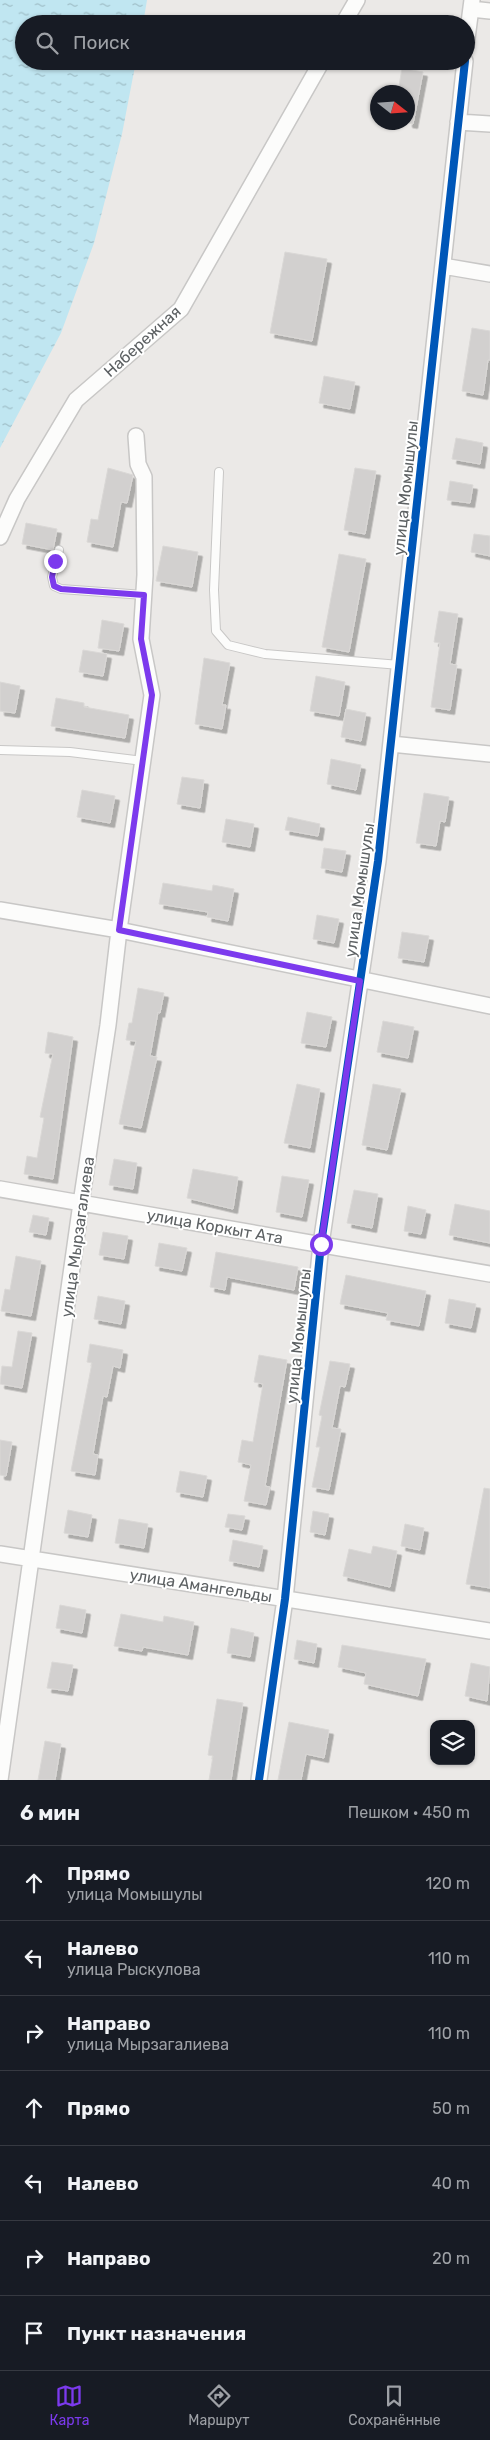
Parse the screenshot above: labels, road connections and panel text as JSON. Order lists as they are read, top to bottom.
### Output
{
  "streets": {
    "street": [
      "Набережная",
      "улица Момышулы",
      "улица Коркыт Ата",
      "улица Мырзагалиева",
      "улица Амангельды"
    ]
  },
  "crossings": [
    ["улица Момышулы", "улица Коркыт Ата"],
    ["улица Момышулы", "улица Амангельды"],
    ["улица Коркыт Ата", "улица Мырзагалиева"],
    ["улица Мырзагалиева", "улица Амангельды"]
  ],
  "north": "right",
  "page": {
    "search": "Поиск",
    "heading": ["6 мин", "Пешком · 450 m"],
    "list": [
      ["Прямо", "улица Момышулы", "120 m"],
      ["Налево", "улица Рыскулова", "110 m"],
      ["Направо", "улица Мырзагалиева", "110 m"],
      ["Прямо", "50 m"],
      ["Налево", "40 m"],
      ["Направо", "20 m"],
      "Пункт назначения"
    ],
    "nav": ["Карта", "Маршрут", "Сохранённые"]
  }
}
